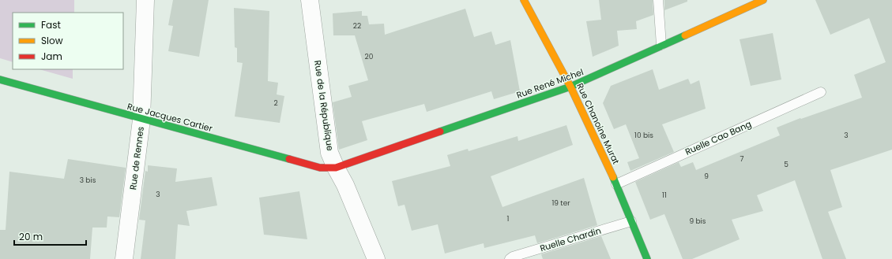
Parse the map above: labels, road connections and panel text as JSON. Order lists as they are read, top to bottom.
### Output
{
  "streets": {
    "street": [
      "Rue René Michel",
      "Rue de la République",
      "Rue Jacques Cartier",
      "Rue Chanoine Murat",
      "Rue de Rennes"
    ],
    "lane": ["Ruelle Cao Bang", "Ruelle Chardin"]
  },
  "crossings": [
    ["Rue René Michel", "Rue de la République"],
    ["Rue René Michel", "Rue Jacques Cartier"],
    ["Rue René Michel", "Rue Chanoine Murat"],
    ["Rue de la République", "Rue Jacques Cartier"],
    ["Rue Jacques Cartier", "Rue de Rennes"],
    ["Rue Chanoine Murat", "Ruelle Cao Bang"],
    ["Rue Chanoine Murat", "Ruelle Chardin"]
  ],
  "house_numbers": [
    "22",
    "20",
    "2",
    "10 bis",
    "3",
    "7",
    "5",
    "9",
    "3 bis",
    "3",
    "11",
    "19 ter",
    "1",
    "9 bis"
  ],
  "legend": ["Fast", "Slow", "Jam"],
  "scale_bar": "20 m"
}
